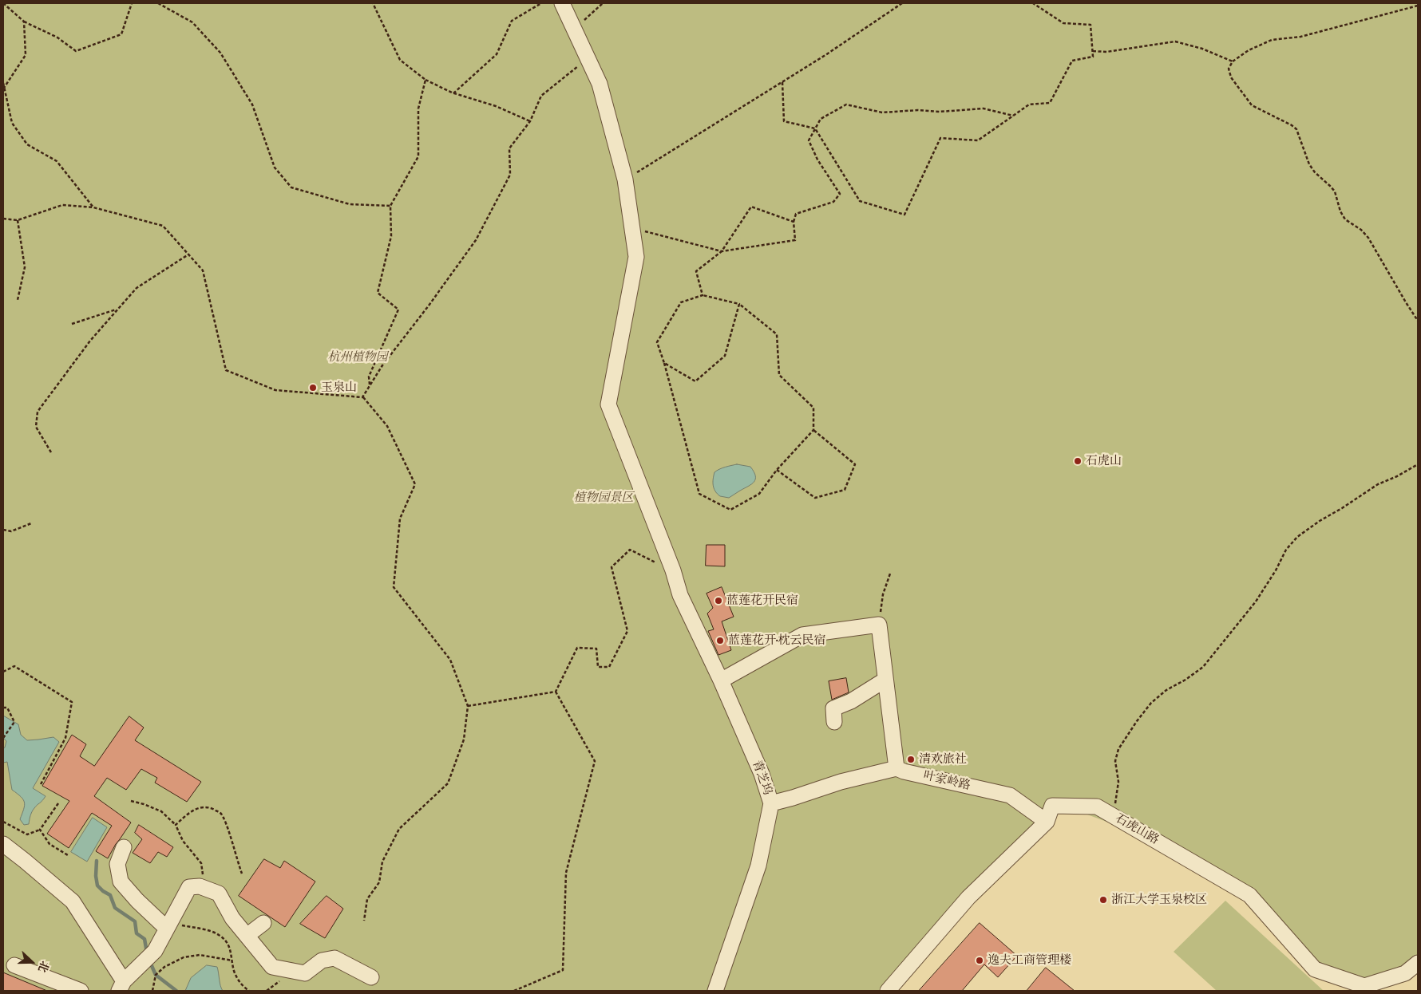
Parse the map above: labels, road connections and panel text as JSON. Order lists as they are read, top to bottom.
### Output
{
  "streets": {
    "street": ["青芝坞", "叶家岭路", "石虎山路"]
  },
  "crossings": [
    ["叶家岭路", "石虎山路"]
  ],
  "parks": ["杭州植物园", "植物园景区"],
  "places": [
    "玉泉山",
    "石虎山",
    "蓝莲花开民宿",
    "蓝莲花开·枕云民宿",
    "清欢旅社",
    "浙江大学玉泉校区",
    "逸夫工商管理楼"
  ],
  "north": "right"
}
